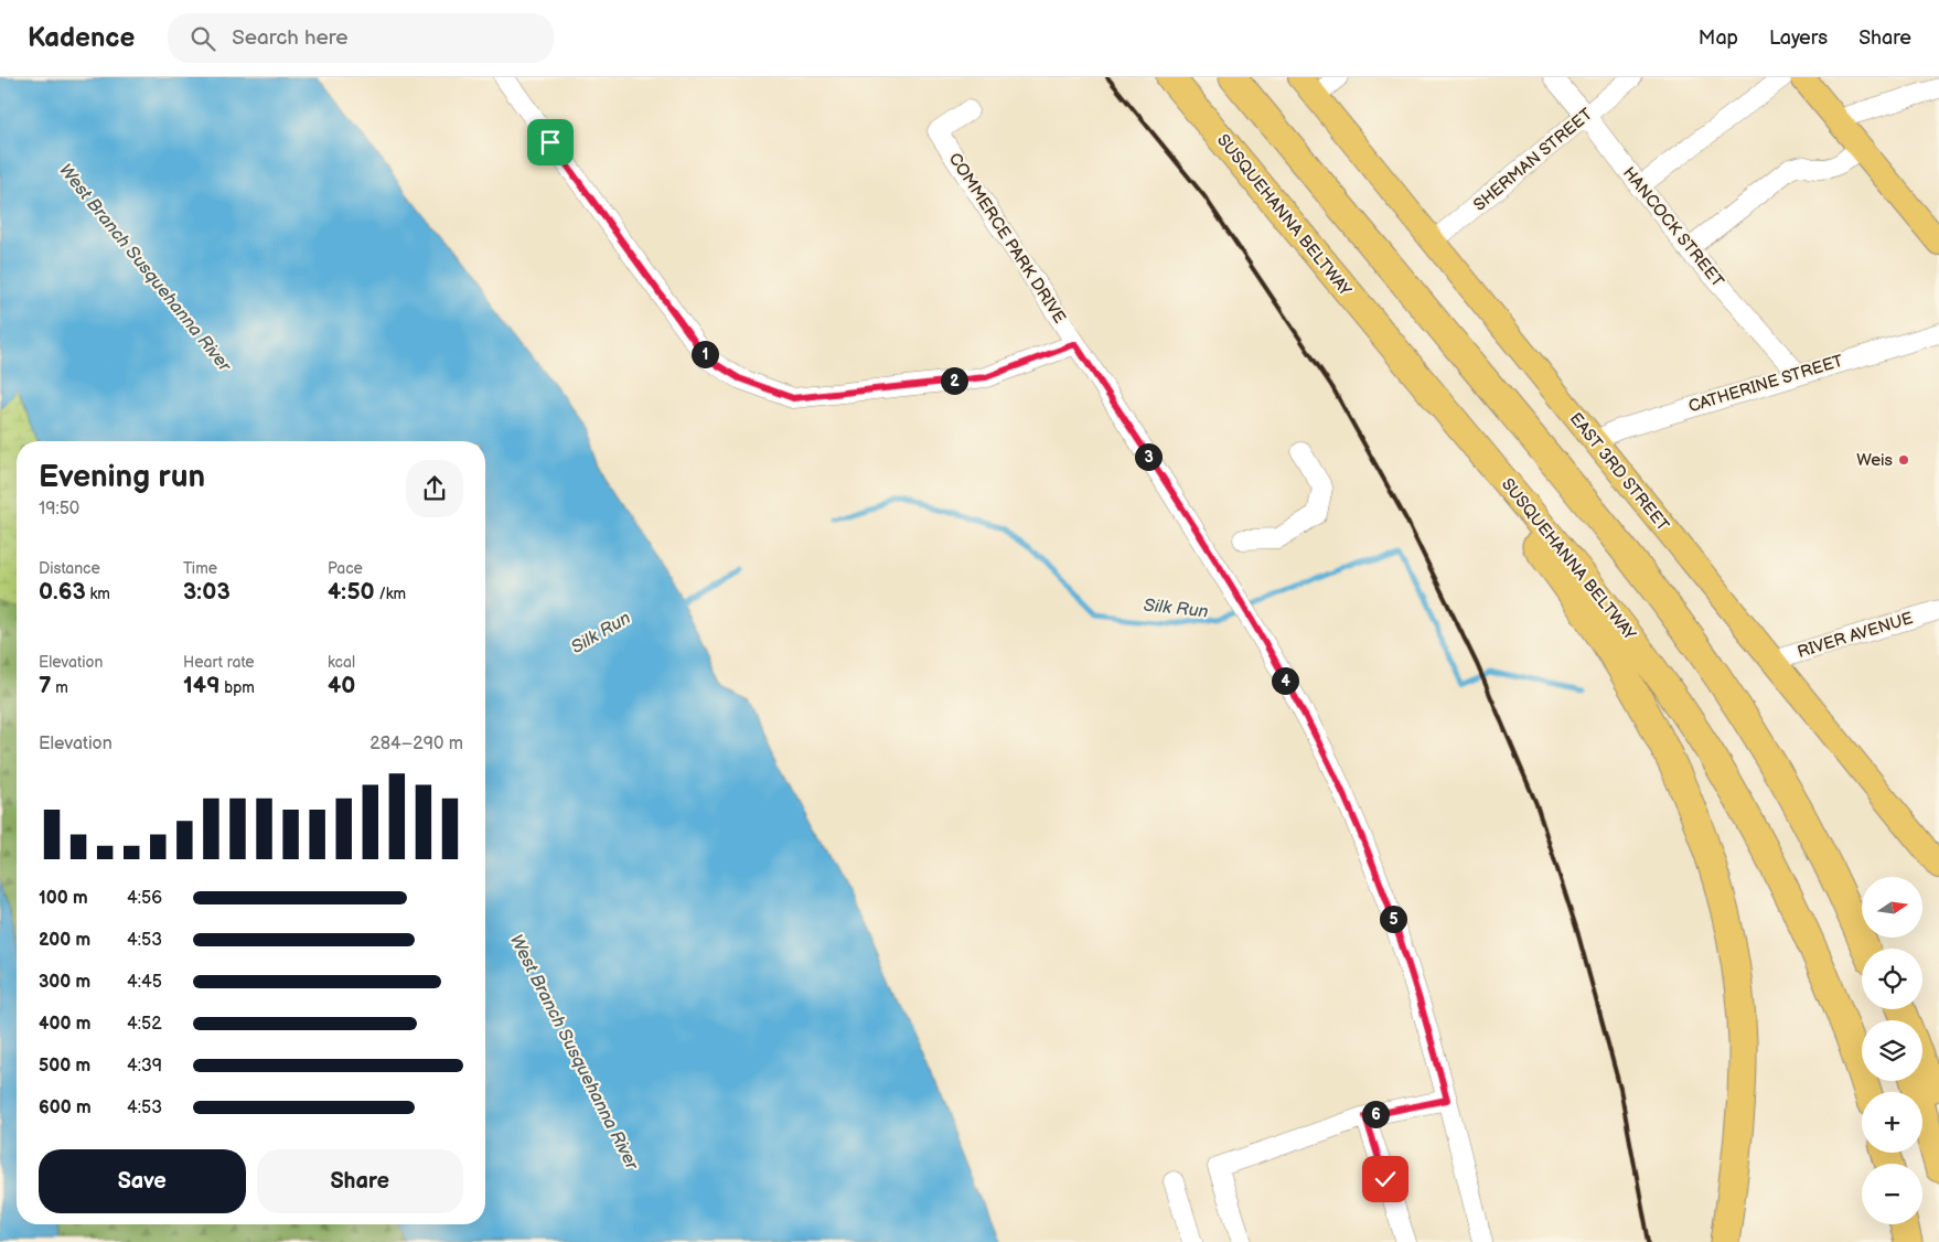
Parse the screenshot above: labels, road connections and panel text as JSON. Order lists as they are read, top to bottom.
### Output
{
  "streets": {
    "highway": ["SUSQUEHANNA BELTWAY"],
    "main road": ["EAST 3RD STREET"],
    "street": [
      "SHERMAN STREET",
      "HANCOCK STREET",
      "COMMERCE PARK DRIVE",
      "CATHERINE STREET",
      "RIVER AVENUE"
    ]
  },
  "crossings": [
    ["SHERMAN STREET", "HANCOCK STREET"],
    ["SHERMAN STREET", "EAST 3RD STREET"],
    ["HANCOCK STREET", "CATHERINE STREET"],
    ["CATHERINE STREET", "EAST 3RD STREET"],
    ["EAST 3RD STREET", "RIVER AVENUE"]
  ],
  "water": ["West Branch Susquehanna River", "Silk Run"],
  "places": ["Weis"],
  "north": "right",
  "page": {
    "header": "Kadence",
    "search": "Search here",
    "nav": ["Map", "Layers", "Share"],
    "pins": [
      "1",
      "2",
      "3",
      "4",
      "5",
      "6"
    ],
    "heading": ["Evening run", "19:50"],
    "stats": [
      ["Distance", "0.63 km"],
      ["Time", "3:03"],
      ["Pace", "4:50 /km"],
      ["Elevation", "7 m"],
      ["Heart rate", "149 bpm"],
      ["kcal", "40"]
    ],
    "chart": ["Elevation", "284–290 m"],
    "map_buttons": ["+", "−"],
    "list": [
      {
        "name": "100 m",
        "note": "4:56"
      },
      {
        "name": "200 m",
        "note": "4:53"
      },
      {
        "name": "300 m",
        "note": "4:45"
      },
      {
        "name": "400 m",
        "note": "4:52"
      },
      {
        "name": "500 m",
        "note": "4:39"
      },
      {
        "name": "600 m",
        "note": "4:53"
      }
    ],
    "buttons": ["Save", "Share"]
  }
}
